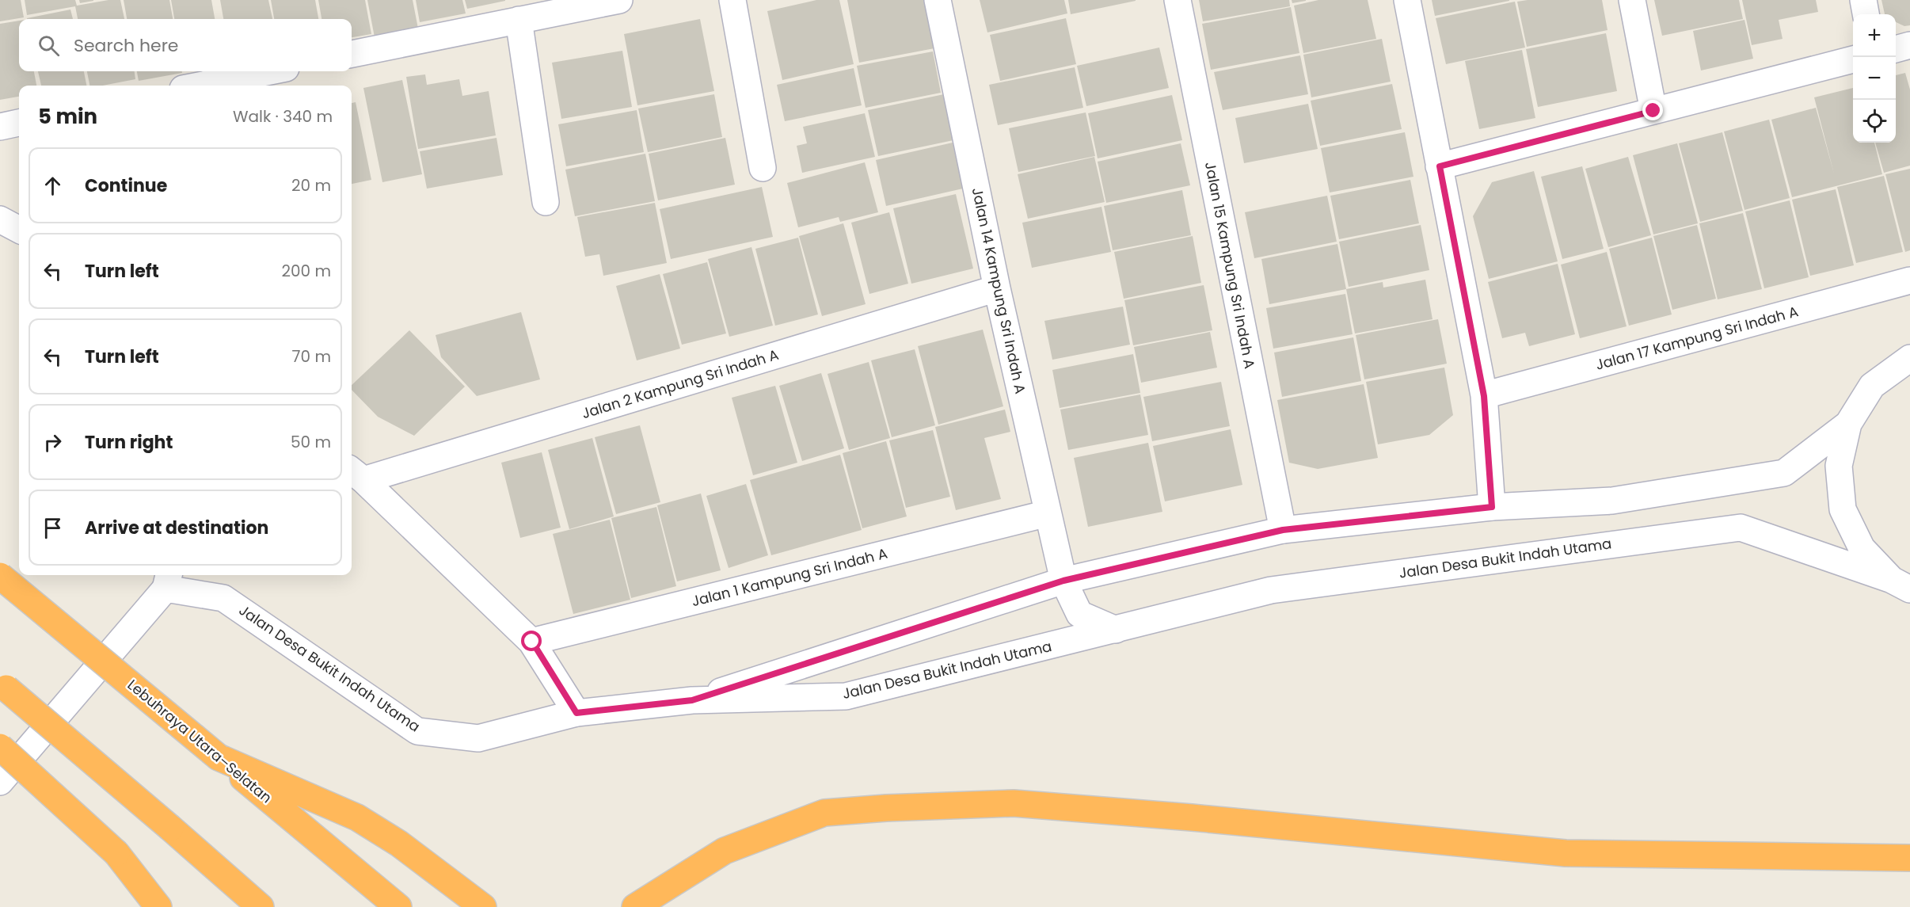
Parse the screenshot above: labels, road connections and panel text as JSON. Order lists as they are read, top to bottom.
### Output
{
  "streets": {
    "highway": ["Lebuhraya Utara–Selatan"],
    "street": [
      "Jalan 15 Kampung Sri Indah A",
      "Jalan 14 Kampung Sri Indah A",
      "Jalan 17 Kampung Sri Indah A",
      "Jalan 2 Kampung Sri Indah A",
      "Jalan Desa Bukit Indah Utama",
      "Jalan 1 Kampung Sri Indah A"
    ]
  },
  "crossings": [
    ["Jalan 15 Kampung Sri Indah A", "Jalan Desa Bukit Indah Utama"],
    ["Jalan 14 Kampung Sri Indah A", "Jalan 2 Kampung Sri Indah A"],
    ["Jalan 14 Kampung Sri Indah A", "Jalan Desa Bukit Indah Utama"],
    ["Jalan 14 Kampung Sri Indah A", "Jalan 1 Kampung Sri Indah A"]
  ],
  "page": {
    "map_buttons": ["+", "−"],
    "search": "Search here",
    "heading": ["5 min", "Walk · 340 m"],
    "list": [
      ["Continue", "20 m"],
      ["Turn left", "200 m"],
      ["Turn left", "70 m"],
      ["Turn right", "50 m"],
      "Arrive at destination"
    ]
  }
}
